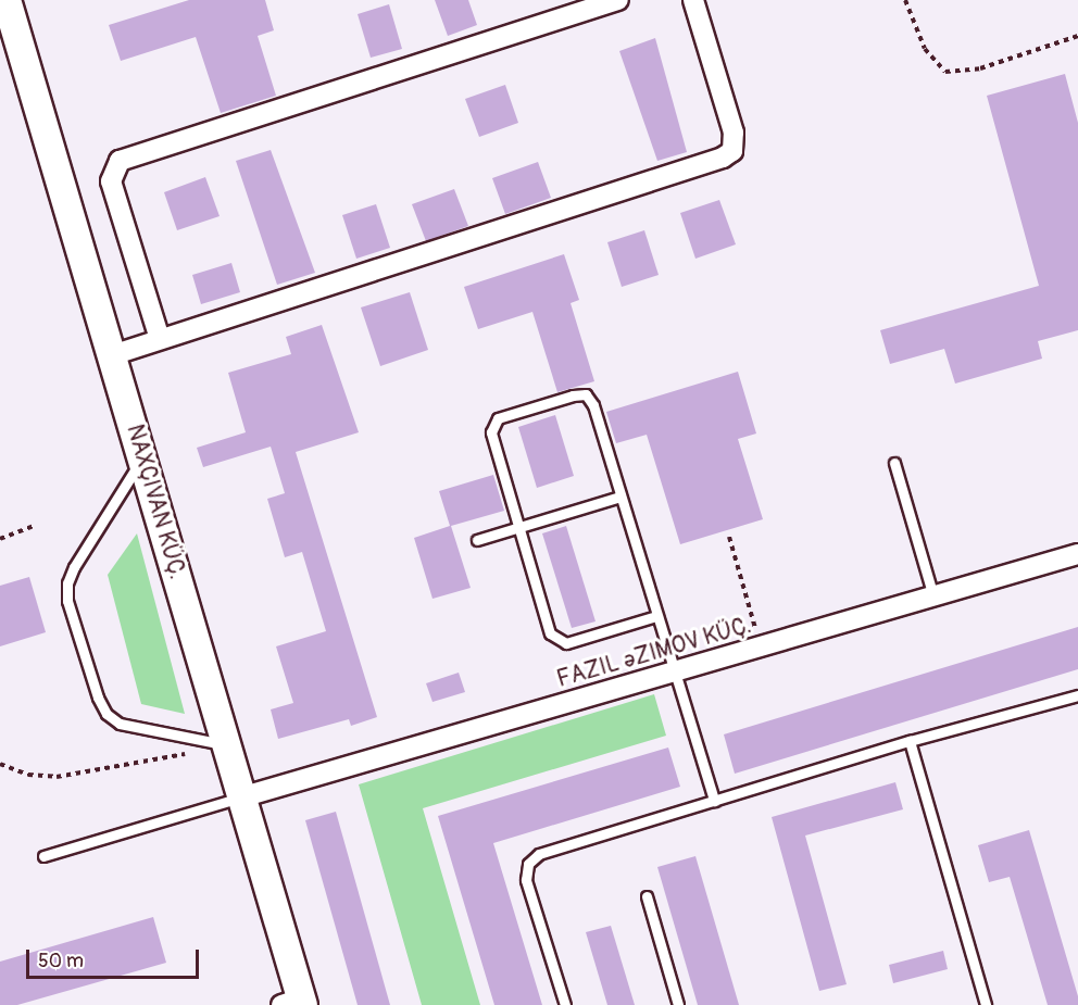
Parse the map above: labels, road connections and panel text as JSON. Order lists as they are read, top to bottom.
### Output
{
  "streets": {
    "street": ["FAZIL ƏZIMOV KÜÇ."]
  },
  "scale_bar": "50 m"
}
